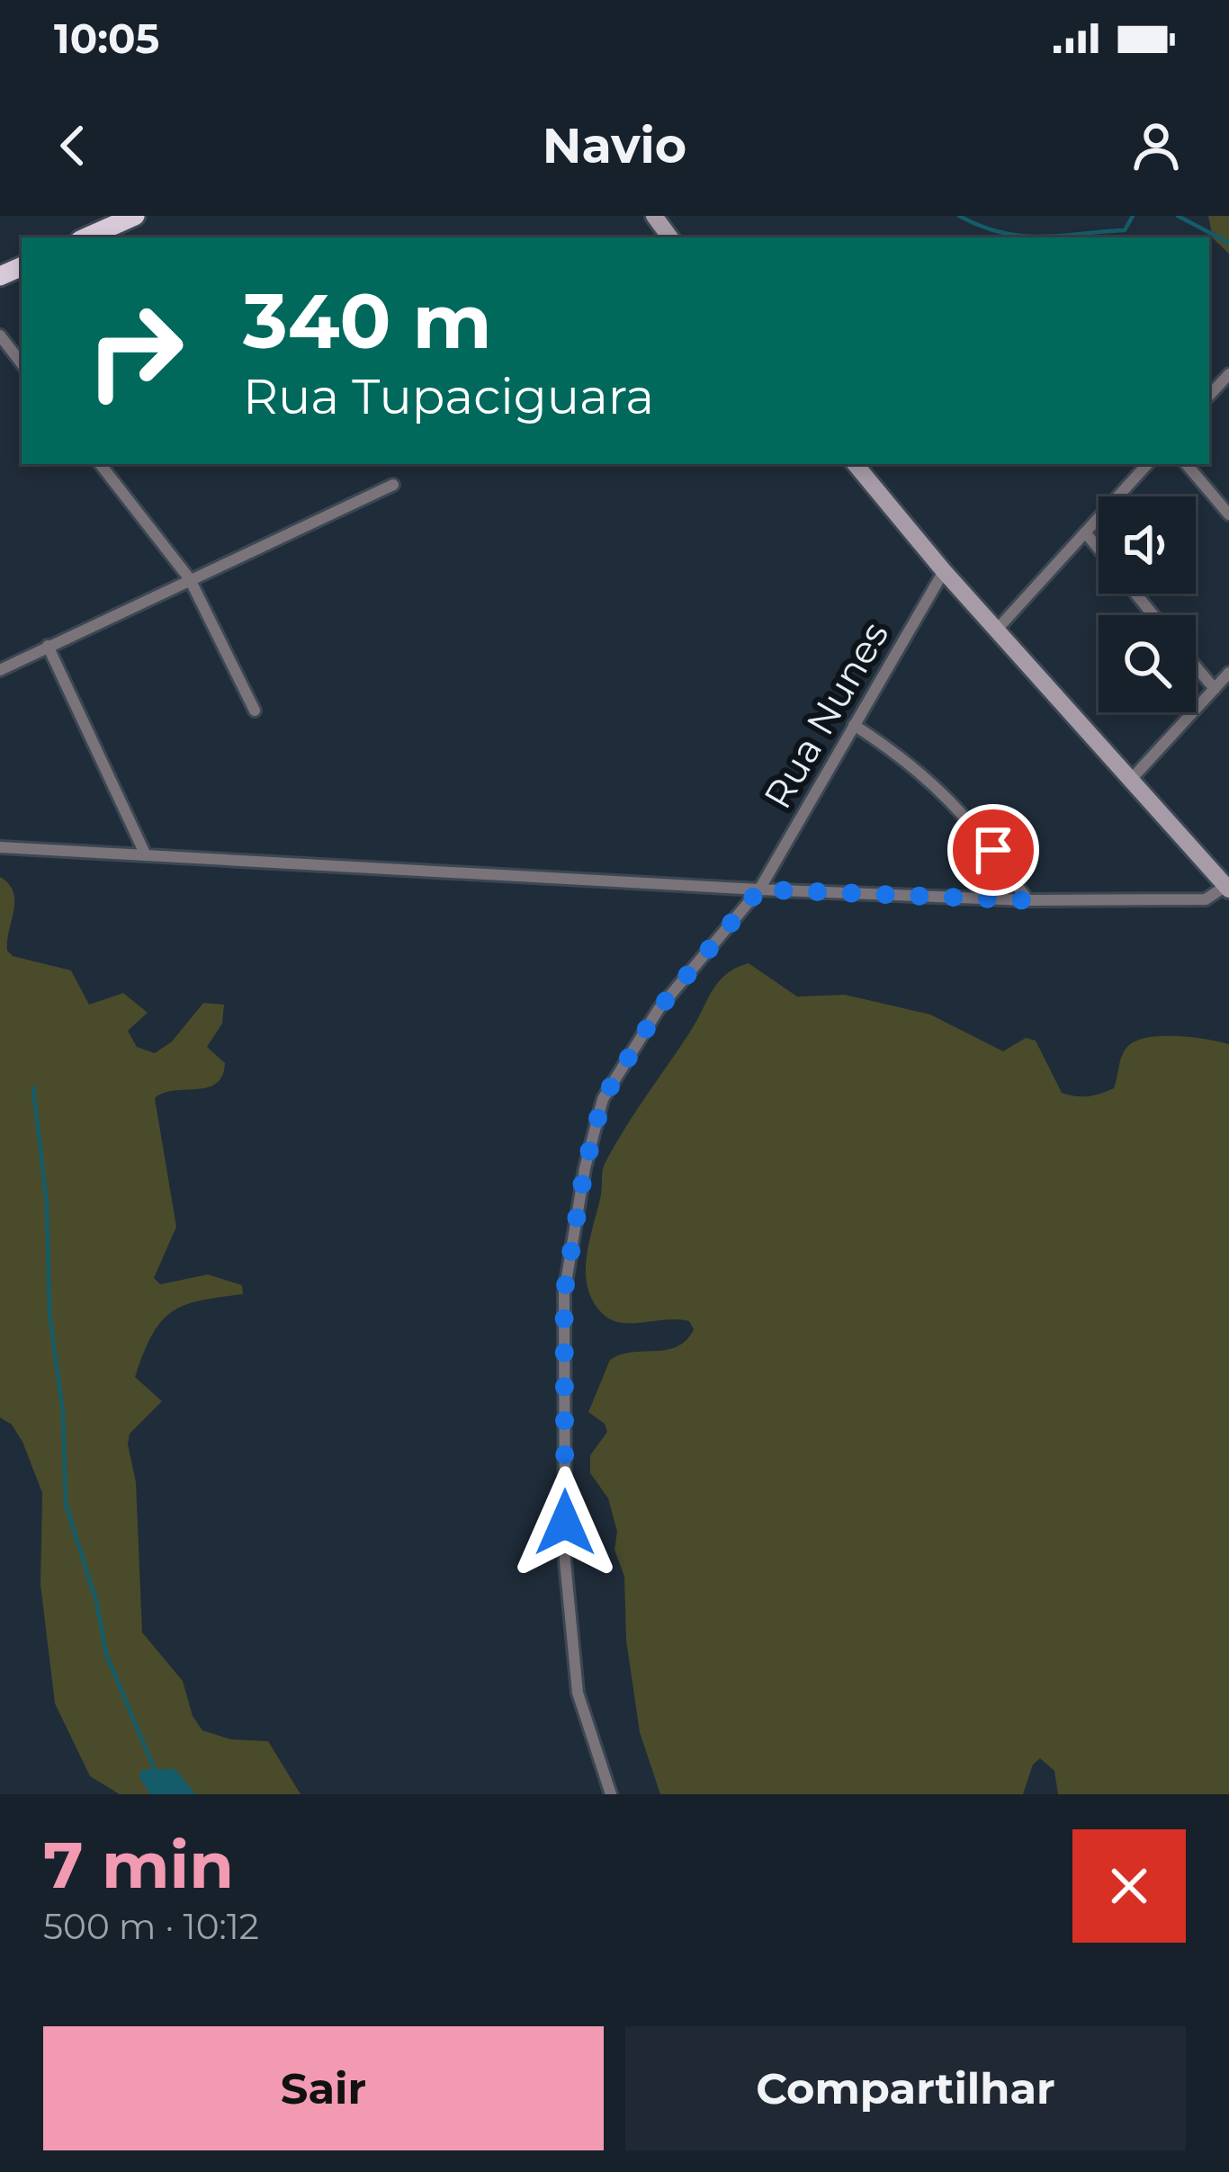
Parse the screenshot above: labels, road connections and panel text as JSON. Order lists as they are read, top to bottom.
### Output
{
  "streets": {
    "street": ["Rua Nunes"]
  },
  "page": {
    "status": "10:05",
    "header": "Navio",
    "turn": ["340 m", "Rua Tupaciguara"],
    "heading": ["7 min", "500 m · 10:12"],
    "buttons": ["Sair", "Compartilhar"]
  }
}
